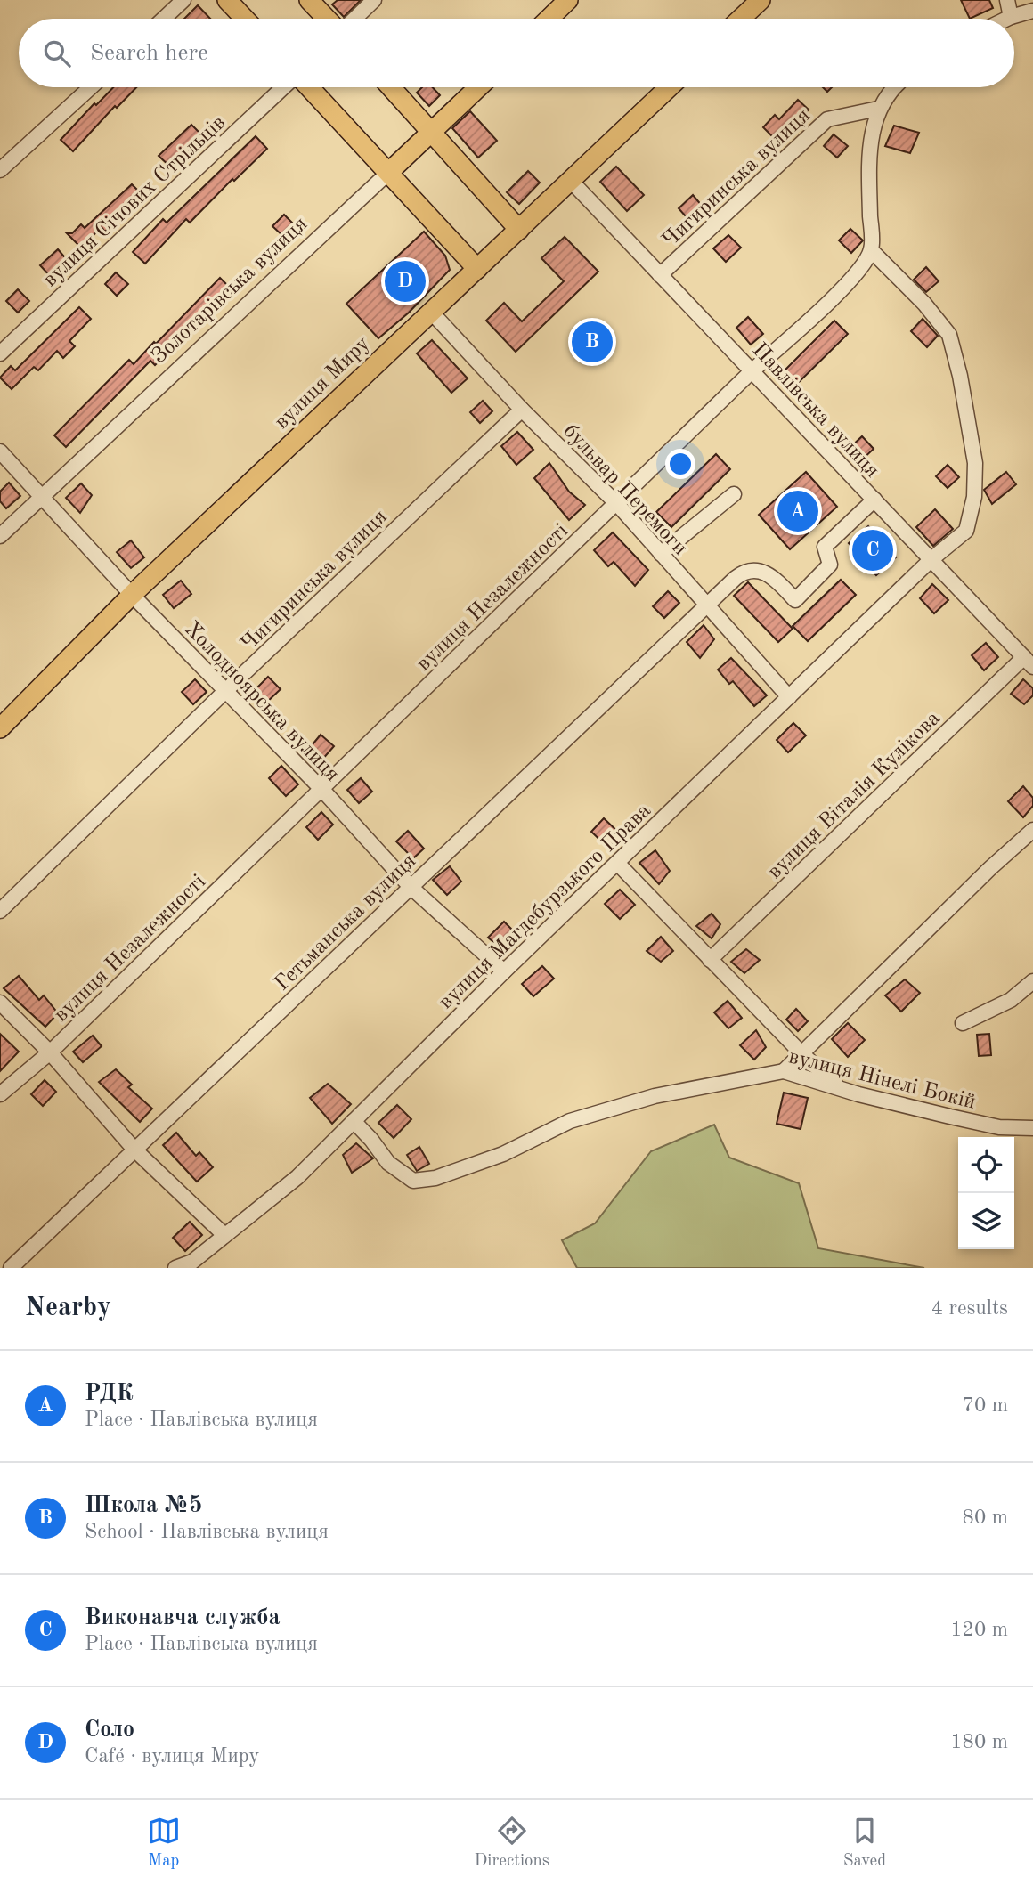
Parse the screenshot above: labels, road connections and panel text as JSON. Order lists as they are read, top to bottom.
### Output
{
  "streets": {
    "main road": ["Золотарівська вулиця", "вулиця Миру"],
    "street": [
      "Чигиринська вулиця",
      "вулиця Січових Стрільців",
      "Павлівська вулиця",
      "бульвар Перемоги",
      "вулиця Незалежності",
      "Холодноярська вулиця",
      "вулиця Віталія Кулікова",
      "вулиця Магдебурзького Права",
      "Гетьманська вулиця",
      "вулиця Нінелі Бокій"
    ]
  },
  "crossings": [
    ["Чигиринська вулиця", "Павлівська вулиця"],
    ["Чигиринська вулиця", "бульвар Перемоги"],
    ["Чигиринська вулиця", "Холодноярська вулиця"],
    ["Золотарівська вулиця", "Холодноярська вулиця"],
    ["вулиця Миру", "Павлівська вулиця"],
    ["вулиця Миру", "бульвар Перемоги"],
    ["вулиця Миру", "Холодноярська вулиця"],
    ["Павлівська вулиця", "вулиця Незалежності"],
    ["Павлівська вулиця", "вулиця Віталія Кулікова"],
    ["Павлівська вулиця", "вулиця Магдебурзького Права"],
    ["Павлівська вулиця", "Гетьманська вулиця"],
    ["бульвар Перемоги", "вулиця Незалежності"],
    ["бульвар Перемоги", "вулиця Магдебурзького Права"],
    ["бульвар Перемоги", "Гетьманська вулиця"],
    ["вулиця Незалежності", "Холодноярська вулиця"],
    ["вулиця Незалежності", "вулиця Магдебурзького Права"],
    ["Холодноярська вулиця", "вулиця Магдебурзького Права"],
    ["Холодноярська вулиця", "Гетьманська вулиця"],
    ["вулиця Магдебурзького Права", "вулиця Нінелі Бокій"]
  ],
  "page": {
    "search": "Search here",
    "pins": [
      "D",
      "B",
      "A",
      "C"
    ],
    "heading": ["Nearby", "4 results"],
    "list": [
      {
        "mark": "A",
        "name": "РДК",
        "note": "Place · Павлівська вулиця",
        "value": "70 m"
      },
      {
        "mark": "B",
        "name": "Школа №5",
        "note": "School · Павлівська вулиця",
        "value": "80 m"
      },
      {
        "mark": "C",
        "name": "Виконавча служба",
        "note": "Place · Павлівська вулиця",
        "value": "120 m"
      },
      {
        "mark": "D",
        "name": "Соло",
        "note": "Café · вулиця Миру",
        "value": "180 m"
      }
    ],
    "nav": ["Map", "Directions", "Saved"]
  }
}
